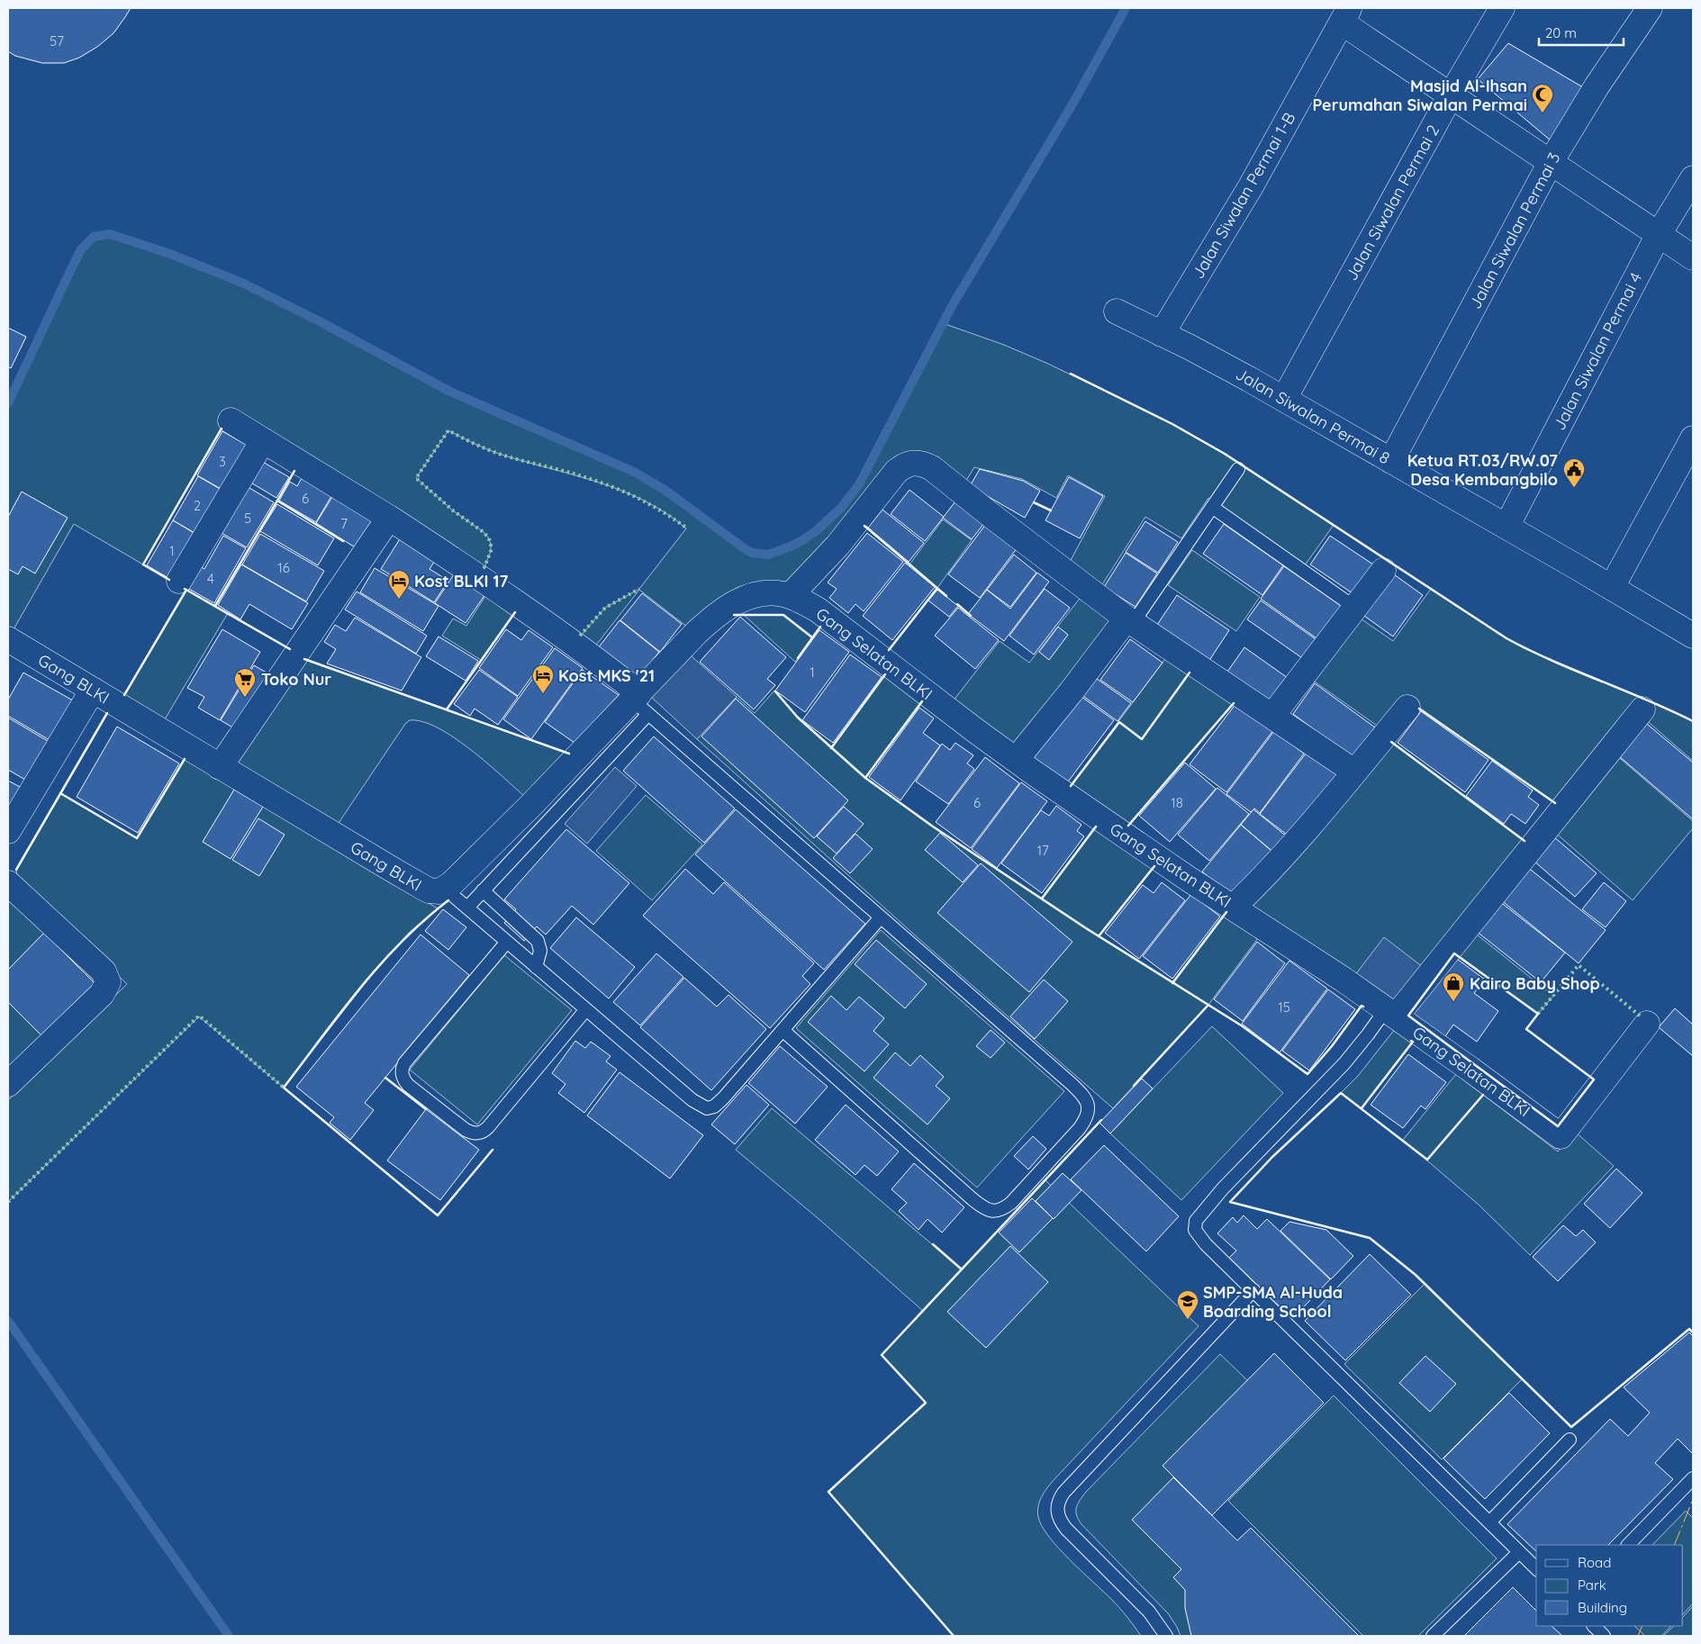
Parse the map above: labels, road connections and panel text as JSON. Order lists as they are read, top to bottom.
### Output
{
  "streets": {
    "street": [
      "Jalan Siwalan Permai 1-B",
      "Jalan Siwalan Permai 2",
      "Jalan Siwalan Permai 3",
      "Jalan Siwalan Permai 4",
      "Jalan Siwalan Permai 8",
      "Gang Selatan BLKI",
      "Gang BLKI"
    ]
  },
  "crossings": [
    ["Jalan Siwalan Permai 1-B", "Jalan Siwalan Permai 8"],
    ["Jalan Siwalan Permai 2", "Jalan Siwalan Permai 8"],
    ["Jalan Siwalan Permai 3", "Jalan Siwalan Permai 8"],
    ["Jalan Siwalan Permai 4", "Jalan Siwalan Permai 8"],
    ["Gang Selatan BLKI", "Gang BLKI"]
  ],
  "places": {
    "mosque": ["Masjid Al-Ihsan Perumahan Siwalan Permai"],
    "public building": ["Ketua RT.03/RW.07 Desa Kembangbilo"],
    "hotel": ["Kost BLKI 17", "Kost MKS '21"],
    "supermarket": ["Toko Nur"],
    "shop": ["Kairo Baby Shop"],
    "school or university": ["SMP-SMA Al-Huda Boarding School"]
  },
  "house_numbers": [
    "57",
    "3",
    "6",
    "2",
    "5",
    "7",
    "1",
    "16",
    "4",
    "1",
    "6",
    "18",
    "17",
    "15"
  ],
  "legend": ["Road", "Park", "Building"],
  "scale_bar": "20 m"
}
